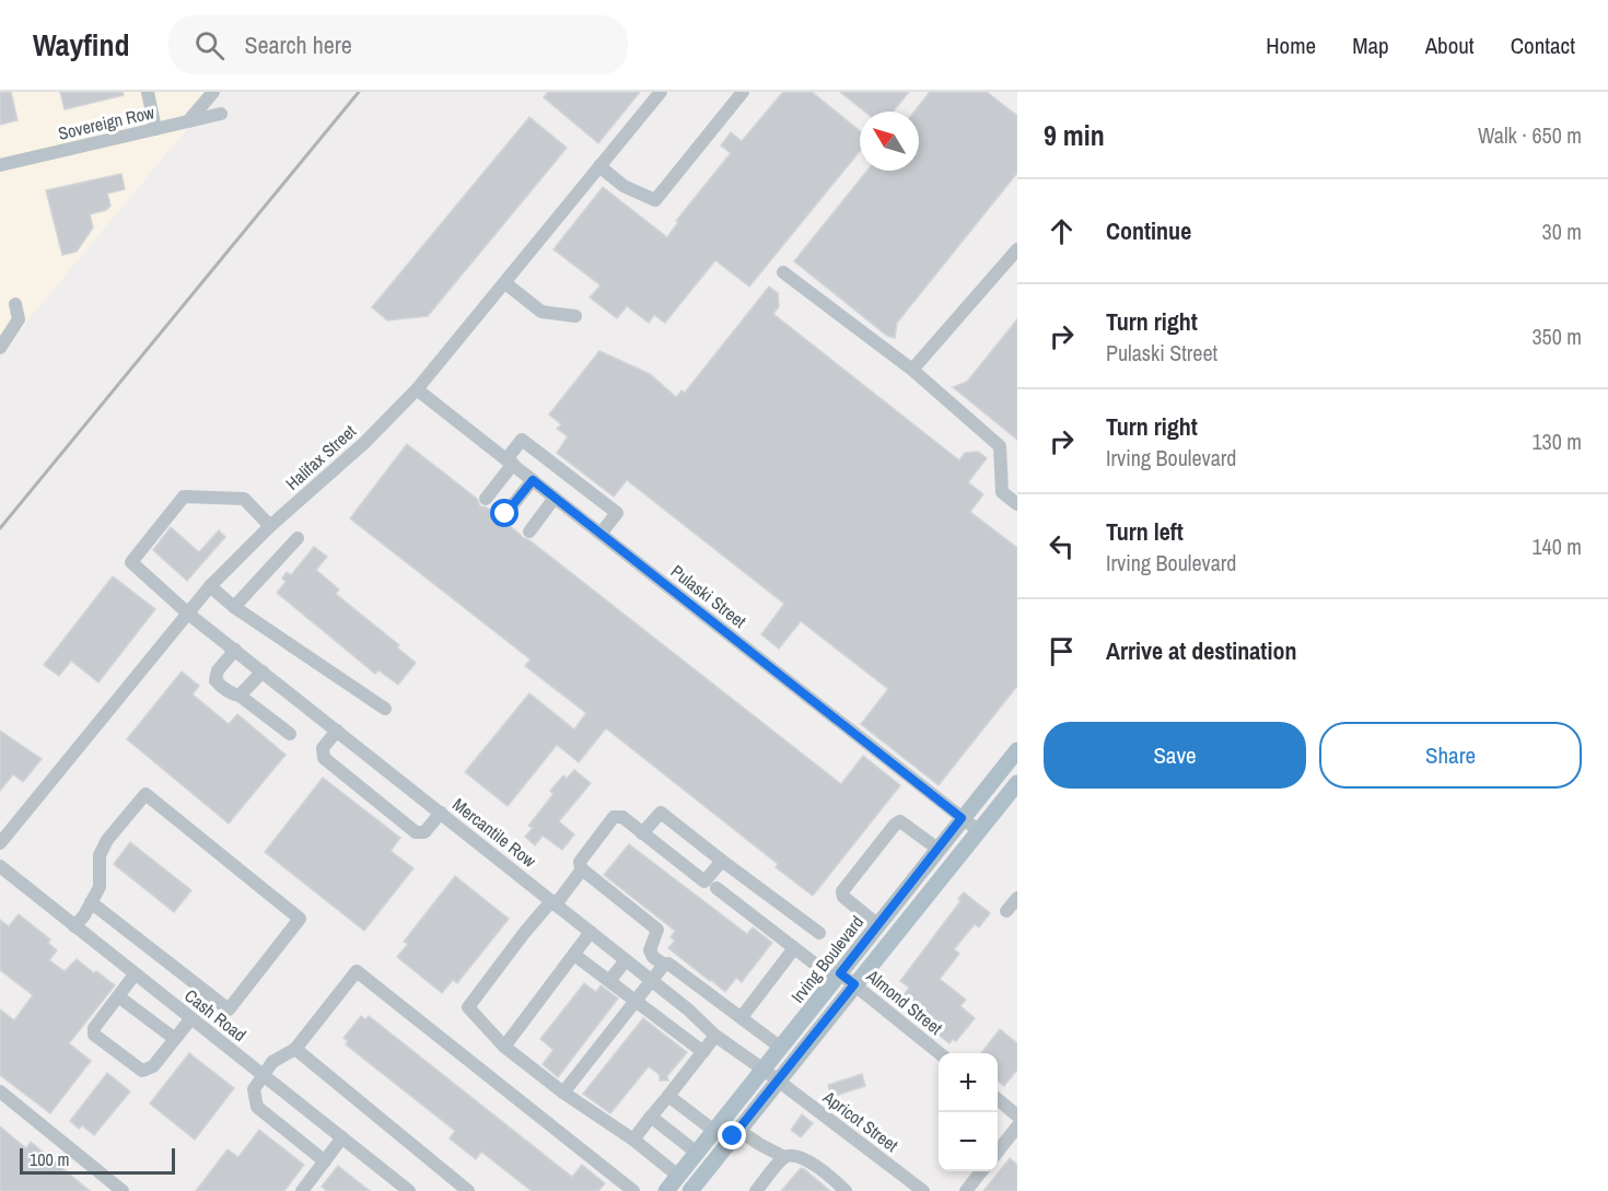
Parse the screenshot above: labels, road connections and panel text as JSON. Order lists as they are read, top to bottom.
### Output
{
  "streets": {
    "main road": ["Irving Boulevard"],
    "street": [
      "Sovereign Row",
      "Halifax Street",
      "Pulaski Street",
      "Mercantile Row",
      "Almond Street",
      "Cash Road",
      "Apricot Street"
    ]
  },
  "crossings": [
    ["Halifax Street", "Pulaski Street"],
    ["Halifax Street", "Mercantile Row"],
    ["Pulaski Street", "Irving Boulevard"],
    ["Mercantile Row", "Irving Boulevard"],
    ["Mercantile Row", "Apricot Street"],
    ["Irving Boulevard", "Almond Street"],
    ["Irving Boulevard", "Apricot Street"]
  ],
  "scale_bar": "100 m",
  "north": "top left",
  "page": {
    "header": "Wayfind",
    "search": "Search here",
    "nav": [
      "Home",
      "Map",
      "About",
      "Contact"
    ],
    "heading": ["9 min", "Walk · 650 m"],
    "list": [
      ["Continue", "30 m"],
      ["Turn right", "Pulaski Street", "350 m"],
      ["Turn right", "Irving Boulevard", "130 m"],
      ["Turn left", "Irving Boulevard", "140 m"],
      "Arrive at destination"
    ],
    "buttons": ["Save", "Share"],
    "map_buttons": ["+", "−"],
    "scale": "100 m"
  }
}
